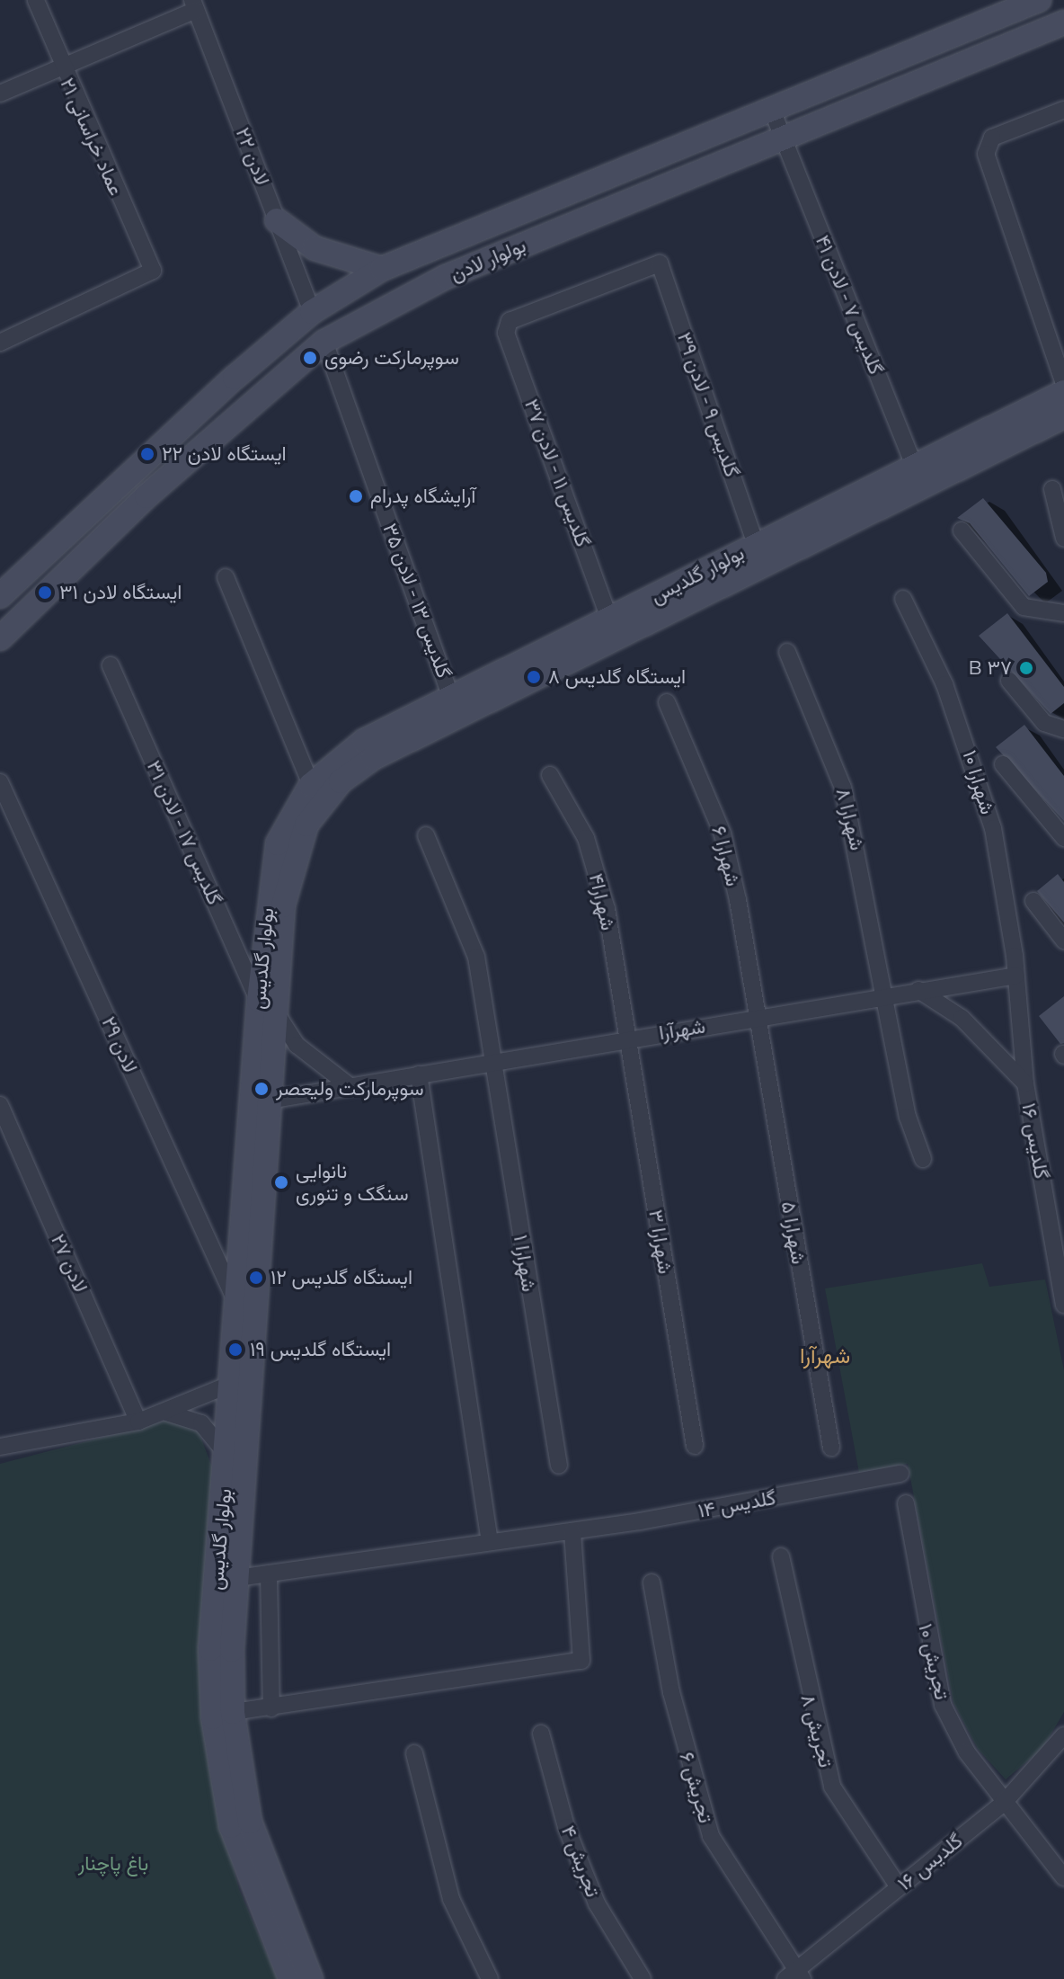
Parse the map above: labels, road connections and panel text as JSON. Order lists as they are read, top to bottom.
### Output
{
  "streets": {
    "street": [
      "عماد خراسانی ۲۱",
      "لادن ۲۲",
      "بولوار لادن",
      "گلدیس ۷ - لادن ۴۱",
      "گلدیس ۹ - لادن ۳۹",
      "گلدیس ۱۱ - لادن ۳۷",
      "بولوار گلدیس",
      "گلدیس ۱۳ - لادن ۳۵",
      "شهرارا ۱۰",
      "شهرارا ۸",
      "گلدیس ۱۷ - لادن ۳۱",
      "شهرارا ۶",
      "شهرارا۴",
      "شهرآرا",
      "لادن ۲۹",
      "گلدیس ۱۶",
      "شهرارا ۵",
      "شهرارا ۳",
      "لادن ۲۷",
      "شهرارا ۱",
      "گلدیس ۱۴",
      "تجریش ۱۰",
      "تجریش ۸",
      "تجریش ۶",
      "تجریش ۴"
    ]
  },
  "crossings": [
    ["لادن ۲۲", "بولوار لادن"],
    ["بولوار لادن", "گلدیس ۷ - لادن ۴۱"],
    ["بولوار لادن", "گلدیس ۱۳ - لادن ۳۵"],
    ["گلدیس ۷ - لادن ۴۱", "بولوار گلدیس"],
    ["گلدیس ۹ - لادن ۳۹", "گلدیس ۱۱ - لادن ۳۷"],
    ["گلدیس ۹ - لادن ۳۹", "بولوار گلدیس"],
    ["گلدیس ۱۱ - لادن ۳۷", "بولوار گلدیس"],
    ["بولوار گلدیس", "گلدیس ۱۳ - لادن ۳۵"],
    ["بولوار گلدیس", "گلدیس ۱۷ - لادن ۳۱"],
    ["بولوار گلدیس", "شهرآرا"],
    ["بولوار گلدیس", "لادن ۲۹"],
    ["بولوار گلدیس", "گلدیس ۱۴"],
    ["شهرارا ۱۰", "شهرآرا"],
    ["شهرارا ۱۰", "گلدیس ۱۶"],
    ["شهرارا ۸", "شهرآرا"],
    ["گلدیس ۱۷ - لادن ۳۱", "شهرآرا"],
    ["شهرارا ۶", "شهرآرا"],
    ["شهرارا ۶", "شهرارا ۵"],
    ["شهرارا۴", "شهرآرا"],
    ["شهرارا۴", "شهرارا ۳"],
    ["شهرآرا", "گلدیس ۱۶"],
    ["شهرآرا", "شهرارا ۵"],
    ["شهرآرا", "شهرارا ۳"],
    ["شهرآرا", "شهرارا ۱"],
    ["گلدیس ۱۶", "تجریش ۱۰"],
    ["گلدیس ۱۶", "تجریش ۸"],
    ["گلدیس ۱۶", "تجریش ۶"]
  ],
  "districts": ["شهرآرا"],
  "parks": ["باغ پاچنار"],
  "places": [
    "سوپرمارکت رضوی",
    "ایستگاه لادن ۲۲",
    "آرایشگاه پدرام",
    "ایستگاه لادن ۳۱",
    "B ۳۷",
    "ایستگاه گلدیس ۸",
    "سوپرمارکت ولیعصر",
    "نانوایی سنگک و تنوری",
    "ایستگاه گلدیس ۱۲",
    "ایستگاه گلدیس ۱۹"
  ]
}
